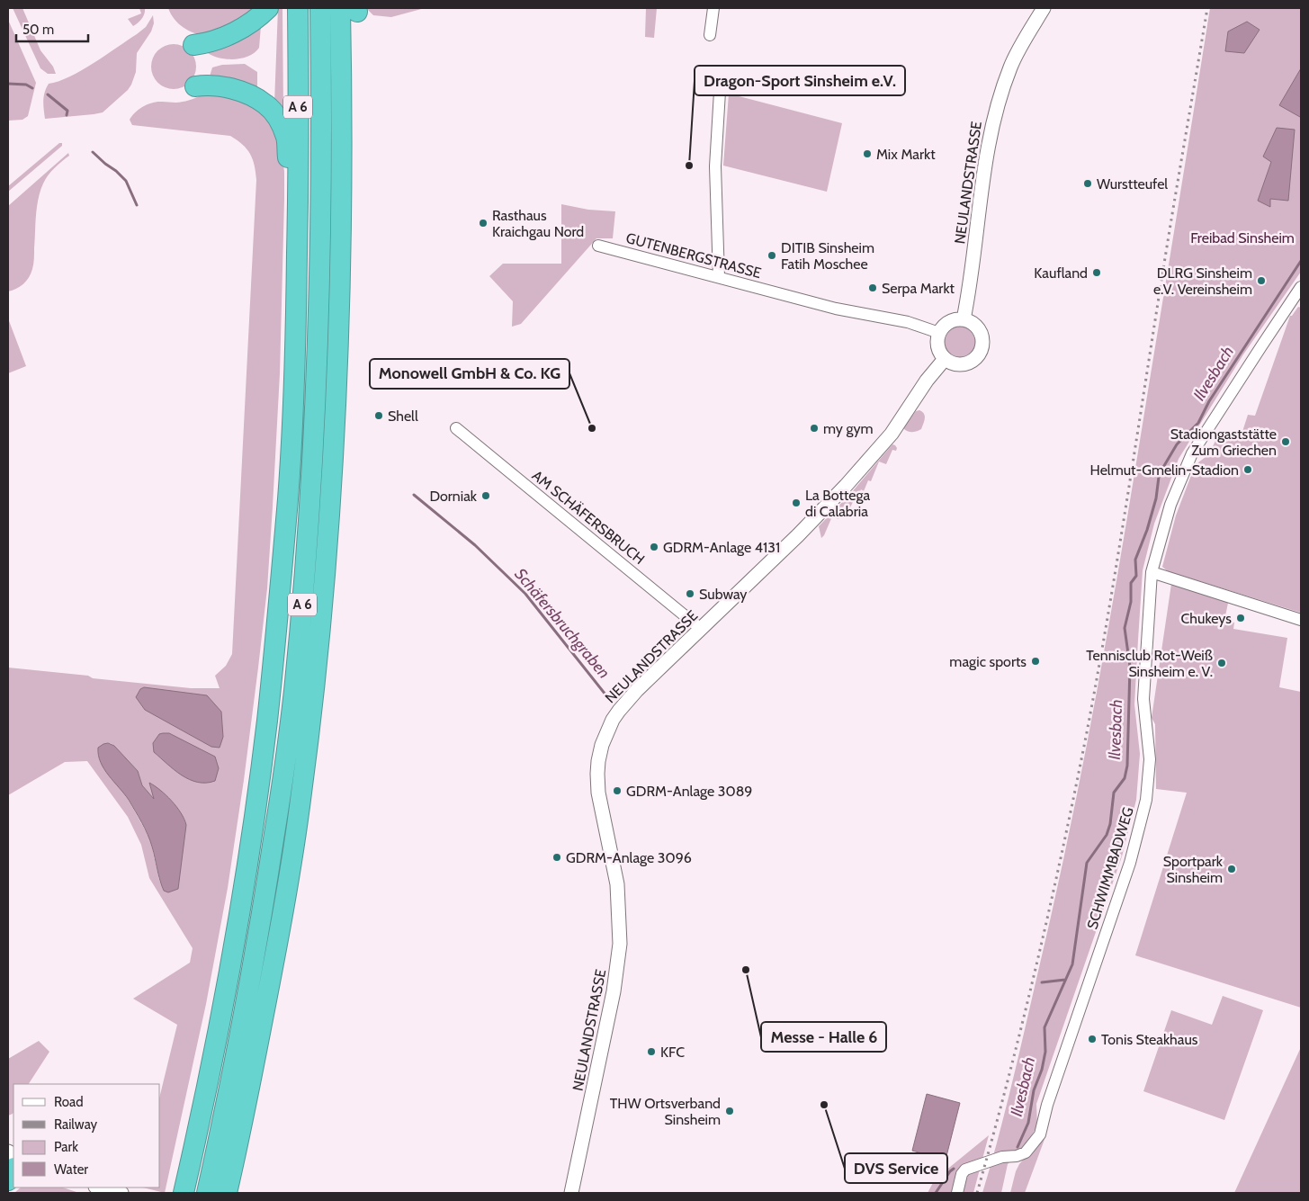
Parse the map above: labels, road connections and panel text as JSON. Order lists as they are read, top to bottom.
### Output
{
  "streets": {
    "highway": ["A 6"],
    "street": [
      "NEULANDSTRASSE",
      "GUTENBERGSTRASSE",
      "AM SCHÄFERSBRUCH",
      "SCHWIMMBADWEG"
    ]
  },
  "crossings": [
    ["NEULANDSTRASSE", "GUTENBERGSTRASSE"],
    ["NEULANDSTRASSE", "AM SCHÄFERSBRUCH"]
  ],
  "water": ["Ilvesbach", "Schäfersbruchgraben"],
  "parks": ["Freibad Sinsheim"],
  "places": [
    "Mix Markt",
    "Dragon-Sport Sinsheim e.V.",
    "Wurstteufel",
    "Rasthaus Kraichgau Nord",
    "DITIB Sinsheim Fatih Moschee",
    "Kaufland",
    "DLRG Sinsheim e.V. Vereinsheim",
    "Serpa Markt",
    "Shell",
    "Monowell GmbH & Co. KG",
    "my gym",
    "Stadiongaststätte Zum Griechen",
    "Helmut-Gmelin-Stadion",
    "Dorniak",
    "La Bottega di Calabria",
    "GDRM-Anlage 4131",
    "Subway",
    "Chukeys",
    "magic sports",
    "Tennisclub Rot-Weiß Sinsheim e. V.",
    "GDRM-Anlage 3089",
    "GDRM-Anlage 3096",
    "Sportpark Sinsheim",
    "Messe - Halle 6",
    "Tonis Steakhaus",
    "KFC",
    "DVS Service",
    "THW Ortsverband Sinsheim"
  ],
  "legend": [
    "Road",
    "Railway",
    "Park",
    "Water"
  ],
  "scale_bar": "50 m"
}
